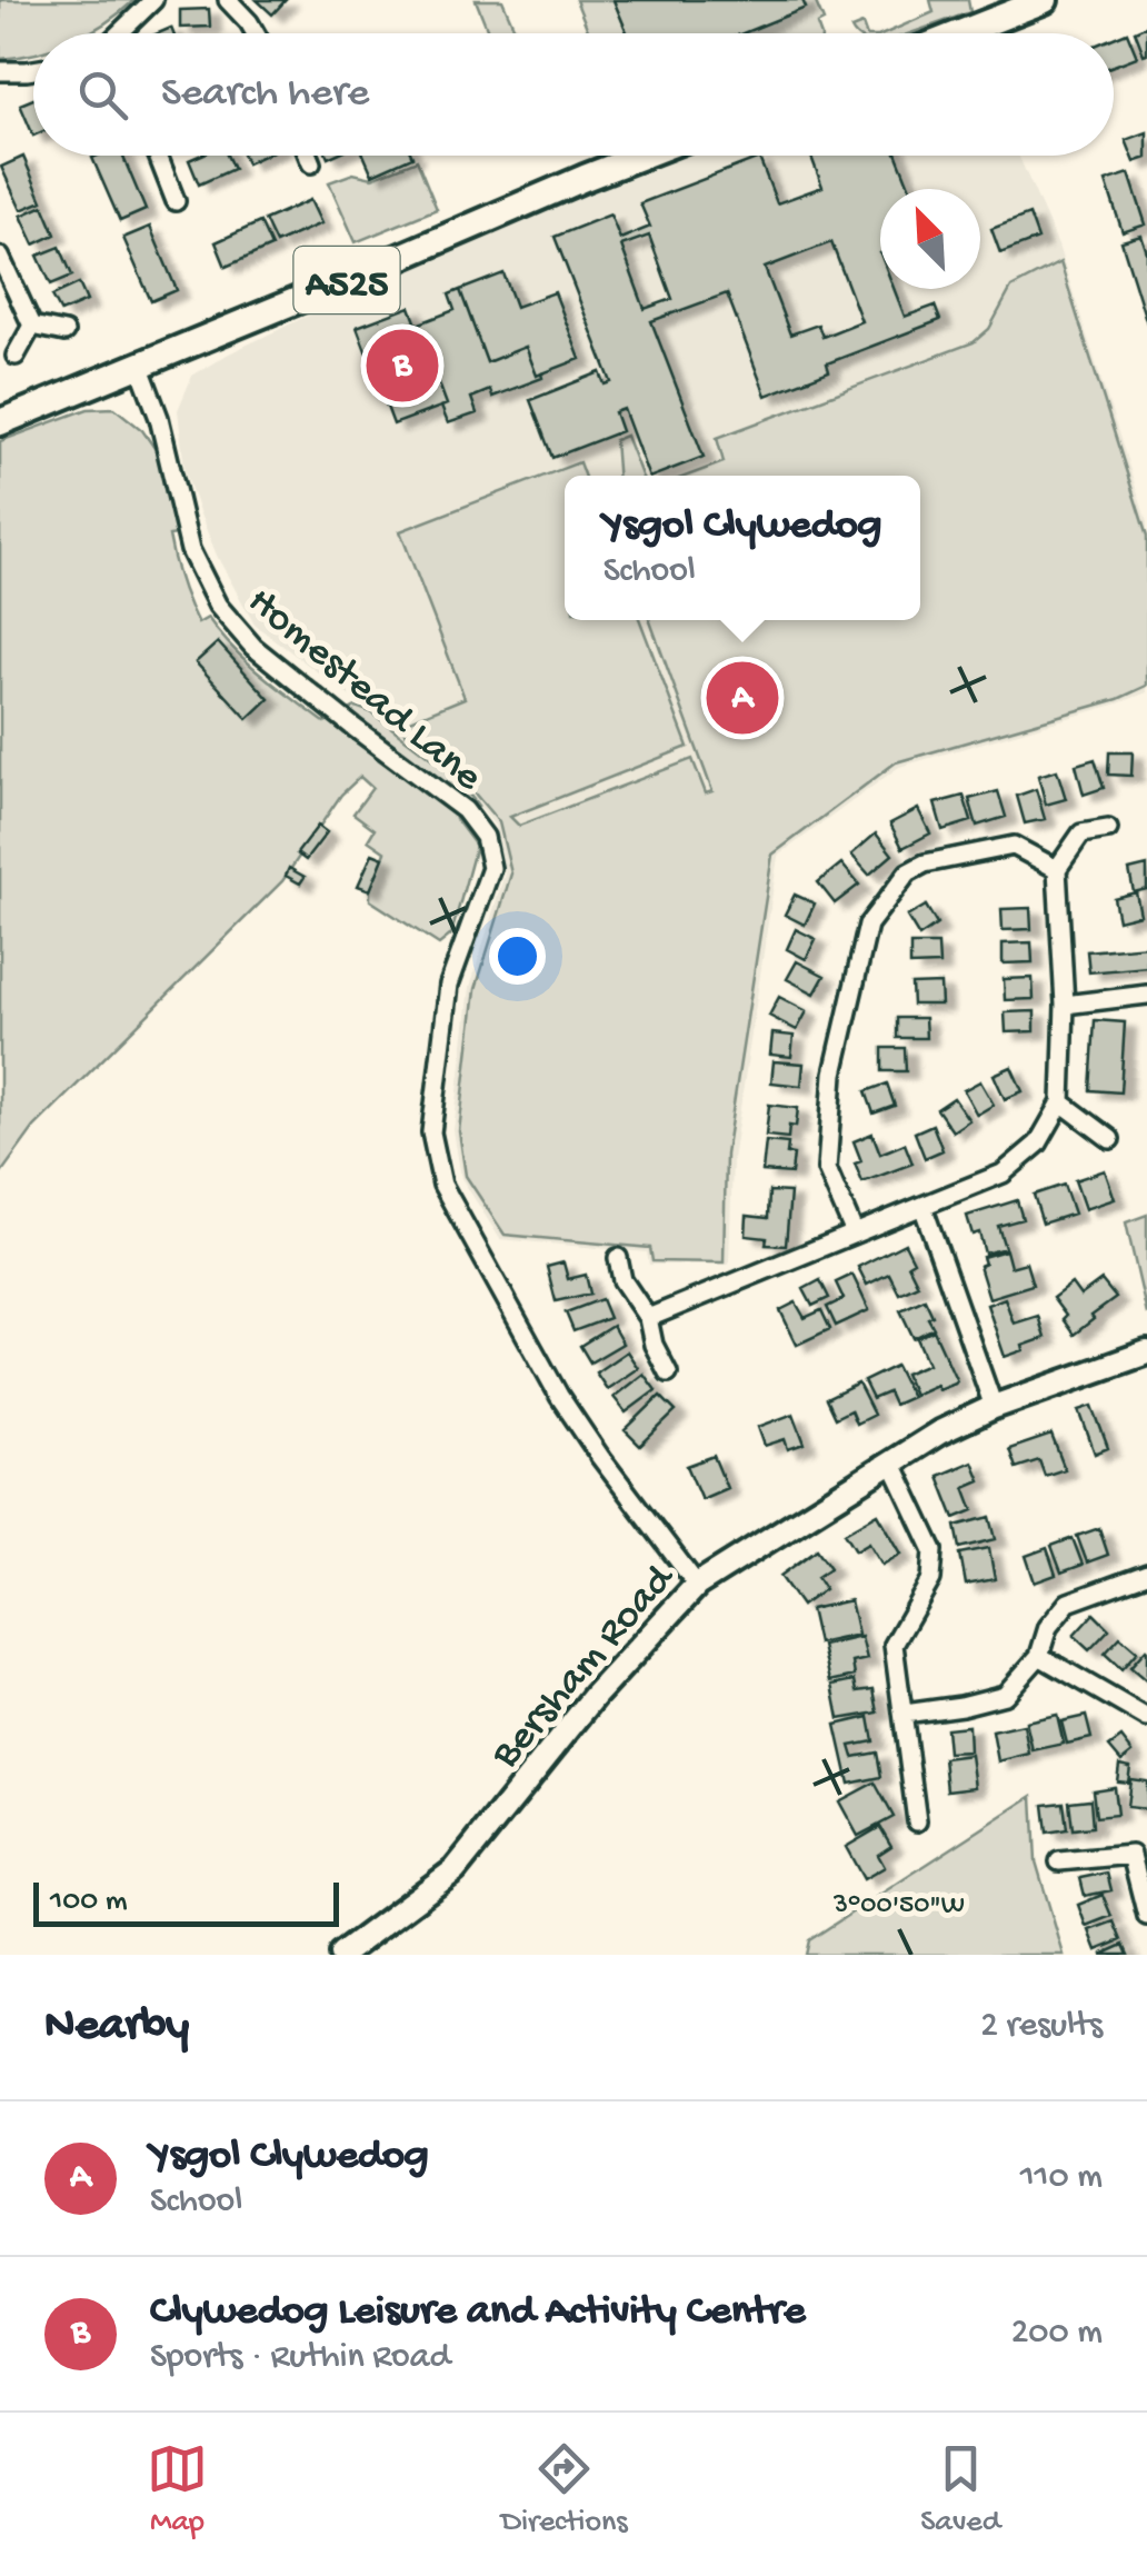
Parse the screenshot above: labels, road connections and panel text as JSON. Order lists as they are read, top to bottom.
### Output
{
  "streets": {
    "main road": ["A525", "Bersham Road"],
    "street": ["Homestead Lane"]
  },
  "crossings": [
    ["A525", "Homestead Lane"],
    ["Homestead Lane", "Bersham Road"]
  ],
  "scale_bar": "100 m",
  "north": "top left",
  "page": {
    "search": "Search here",
    "pins": ["B", "A"],
    "popup": ["Ysgol Clywedog", "School"],
    "scale": "100 m",
    "heading": ["Nearby", "2 results"],
    "list": [
      {
        "mark": "A",
        "name": "Ysgol Clywedog",
        "note": "School",
        "value": "110 m"
      },
      {
        "mark": "B",
        "name": "Clywedog Leisure and Activity Centre",
        "note": "Sports · Ruthin Road",
        "value": "200 m"
      }
    ],
    "nav": ["Map", "Directions", "Saved"]
  },
  "coordinates": ["3°00'50\"W"]
}
